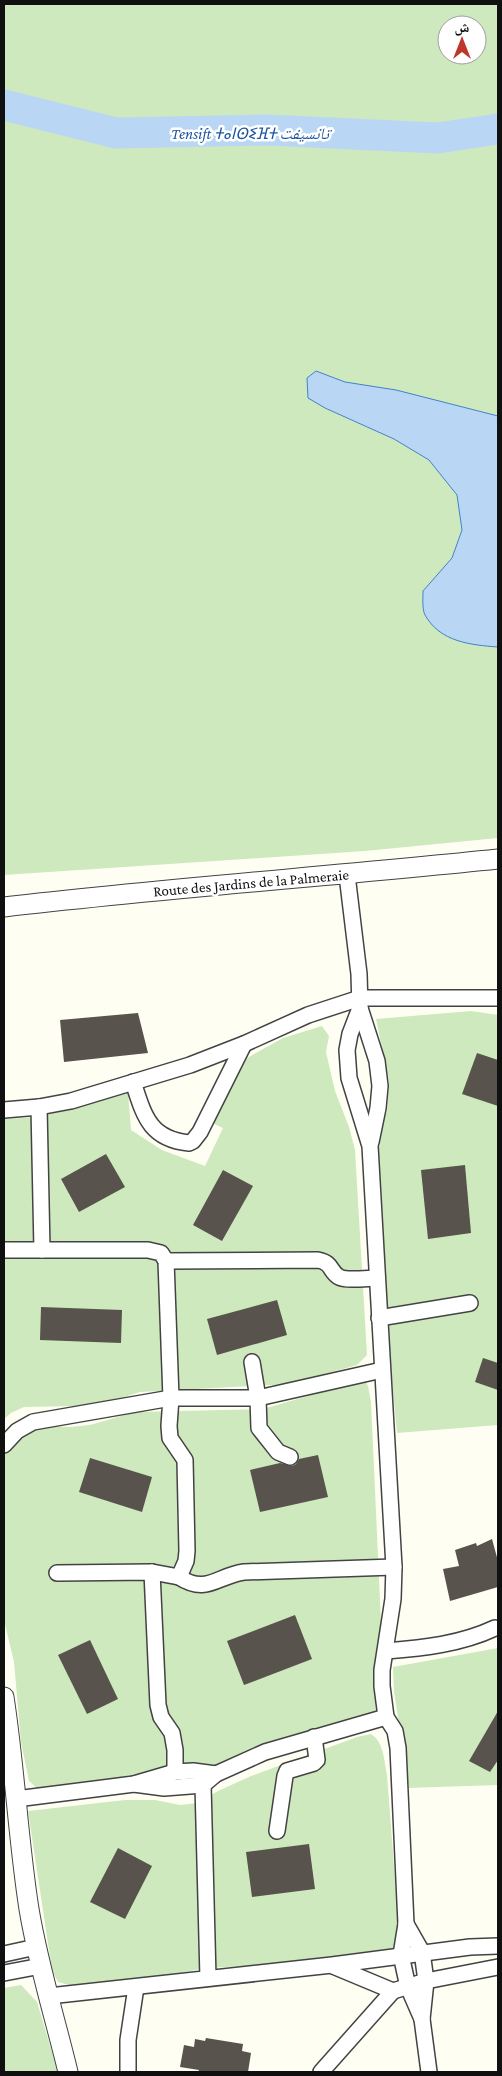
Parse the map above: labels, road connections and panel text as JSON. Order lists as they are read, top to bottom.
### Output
{
  "streets": {
    "street": ["Route des Jardins de la Palmeraie"]
  },
  "water": ["Tensift ⵜⴰⵏⵙⵉⴼⵜ تانسيفت"],
  "north": "top"
}
